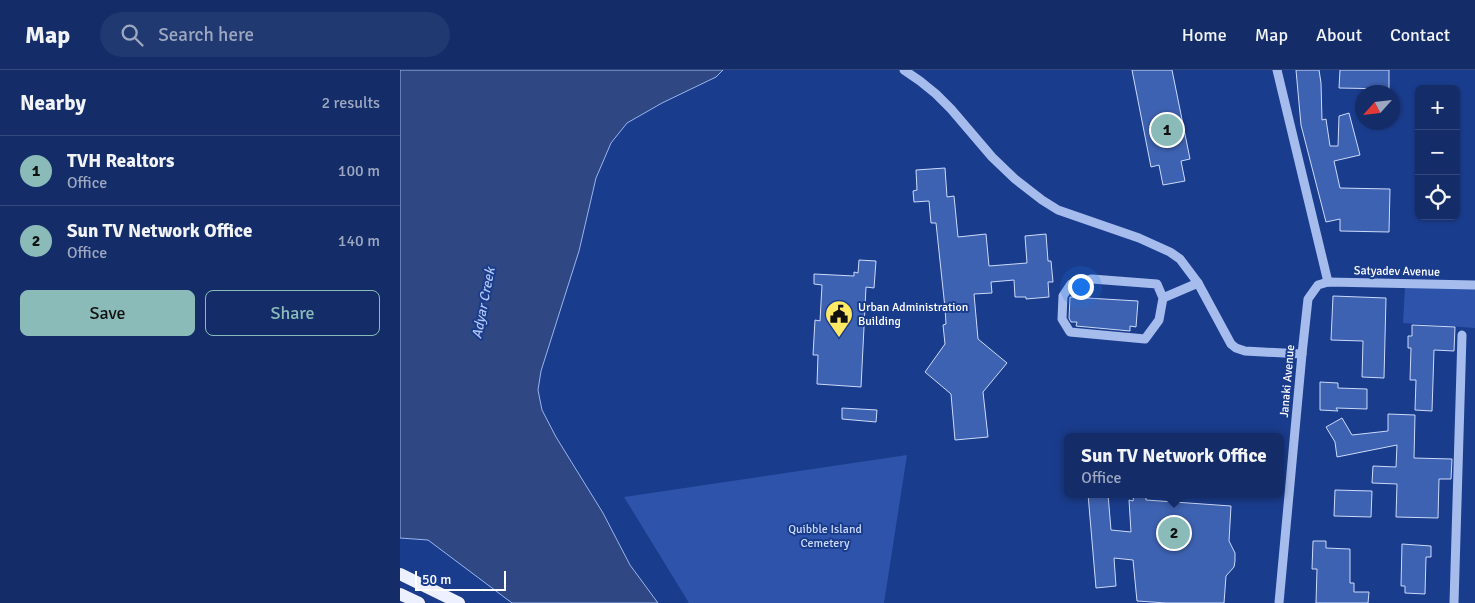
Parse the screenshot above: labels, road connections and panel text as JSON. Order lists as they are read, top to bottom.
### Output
{
  "streets": {
    "street": ["Satyadev Avenue", "Janaki Avenue"]
  },
  "crossings": [
    ["Satyadev Avenue", "Janaki Avenue"]
  ],
  "water": ["Adyar Creek"],
  "parks": ["Quibble Island Cemetery"],
  "places": {
    "public building": ["Urban Administration Building"]
  },
  "scale_bar": "50 m",
  "north": "bottom left",
  "page": {
    "header": "Map",
    "search": "Search here",
    "nav": [
      "Home",
      "Map",
      "About",
      "Contact"
    ],
    "heading": ["Nearby", "2 results"],
    "map_buttons": ["+", "−"],
    "pins": ["1", "2"],
    "list": [
      {
        "mark": "1",
        "name": "TVH Realtors",
        "note": "Office",
        "value": "100 m"
      },
      {
        "mark": "2",
        "name": "Sun TV Network Office",
        "note": "Office",
        "value": "140 m"
      }
    ],
    "buttons": ["Save", "Share"],
    "popup": ["Sun TV Network Office", "Office"],
    "scale": "50 m"
  }
}
